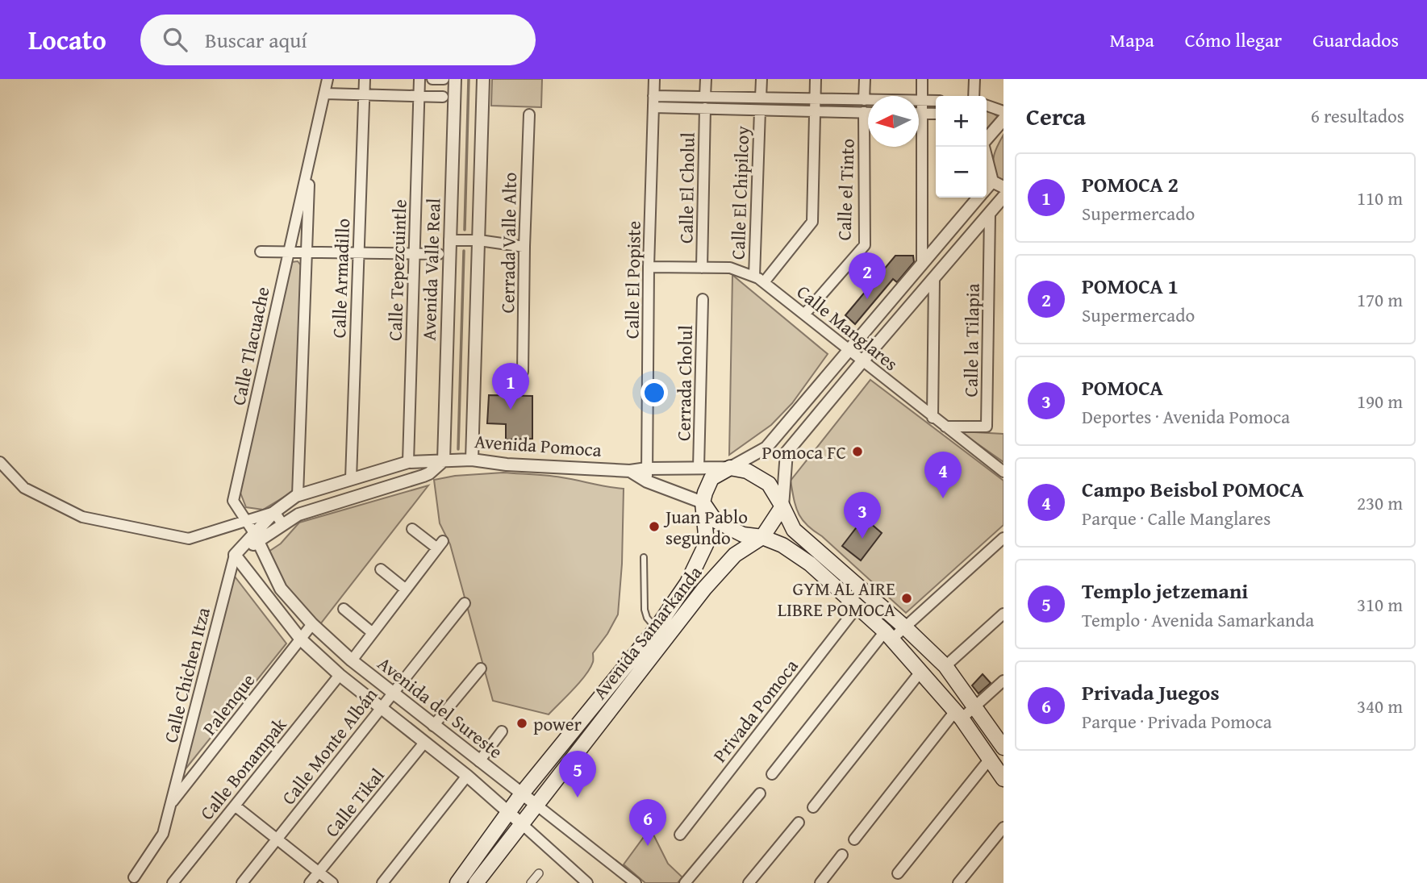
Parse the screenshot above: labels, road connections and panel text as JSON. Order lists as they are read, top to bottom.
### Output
{
  "streets": {
    "main road": ["Avenida Pomoca", "Avenida Samarkanda"],
    "street": [
      "Calle El Cholul",
      "Calle el Tinto",
      "Calle El Chipilcoy",
      "Cerrada Valle Alto",
      "Avenida Valle Real",
      "Calle Tepezcuintle",
      "Calle Armadillo",
      "Calle El Popiste",
      "Calle Manglares",
      "Calle la Tilapia",
      "Calle Tlacuache",
      "Cerrada Cholul",
      "Calle Chichen Itza",
      "Palenque",
      "Avenida del Sureste",
      "Privada Pomoca",
      "Calle Monte Albán",
      "Calle Bonampak",
      "Calle Tikal"
    ]
  },
  "crossings": [
    ["Calle El Cholul", "Calle Manglares"],
    ["Calle el Tinto", "Calle Manglares"],
    ["Calle El Chipilcoy", "Calle Manglares"],
    ["Avenida Valle Real", "Avenida Pomoca"],
    ["Calle Tepezcuintle", "Avenida Pomoca"],
    ["Calle Armadillo", "Avenida Pomoca"],
    ["Calle El Popiste", "Calle Manglares"],
    ["Calle El Popiste", "Avenida Pomoca"],
    ["Calle Manglares", "Calle la Tilapia"],
    ["Calle Manglares", "Avenida Samarkanda"],
    ["Calle Tlacuache", "Avenida Pomoca"],
    ["Calle Tlacuache", "Avenida del Sureste"],
    ["Cerrada Cholul", "Avenida Pomoca"],
    ["Avenida Pomoca", "Avenida Samarkanda"],
    ["Avenida Pomoca", "Calle Chichen Itza"],
    ["Avenida Pomoca", "Avenida del Sureste"],
    ["Avenida Pomoca", "Privada Pomoca"],
    ["Avenida Samarkanda", "Avenida del Sureste"],
    ["Calle Chichen Itza", "Palenque"],
    ["Calle Chichen Itza", "Avenida del Sureste"],
    ["Palenque", "Avenida del Sureste"],
    ["Avenida del Sureste", "Calle Monte Albán"],
    ["Avenida del Sureste", "Calle Bonampak"],
    ["Avenida del Sureste", "Calle Tikal"]
  ],
  "places": [
    "Pomoca FC",
    "Juan Pablo segundo",
    "GYM AL AIRE LIBRE POMOCA",
    "power"
  ],
  "north": "left",
  "page": {
    "header": "Locato",
    "search": "Buscar aquí",
    "nav": ["Mapa", "Cómo llegar", "Guardados"],
    "heading": ["Cerca", "6 resultados"],
    "map_buttons": ["+", "−"],
    "list": [
      {
        "mark": "1",
        "name": "POMOCA 2",
        "note": "Supermercado",
        "value": "110 m"
      },
      {
        "mark": "2",
        "name": "POMOCA 1",
        "note": "Supermercado",
        "value": "170 m"
      },
      {
        "mark": "3",
        "name": "POMOCA",
        "note": "Deportes · Avenida Pomoca",
        "value": "190 m"
      },
      {
        "mark": "4",
        "name": "Campo Beisbol POMOCA",
        "note": "Parque · Calle Manglares",
        "value": "230 m"
      },
      {
        "mark": "5",
        "name": "Templo jetzemani",
        "note": "Templo · Avenida Samarkanda",
        "value": "310 m"
      },
      {
        "mark": "6",
        "name": "Privada Juegos",
        "note": "Parque · Privada Pomoca",
        "value": "340 m"
      }
    ],
    "pins": [
      "2",
      "1",
      "4",
      "3",
      "5",
      "6"
    ]
  }
}
